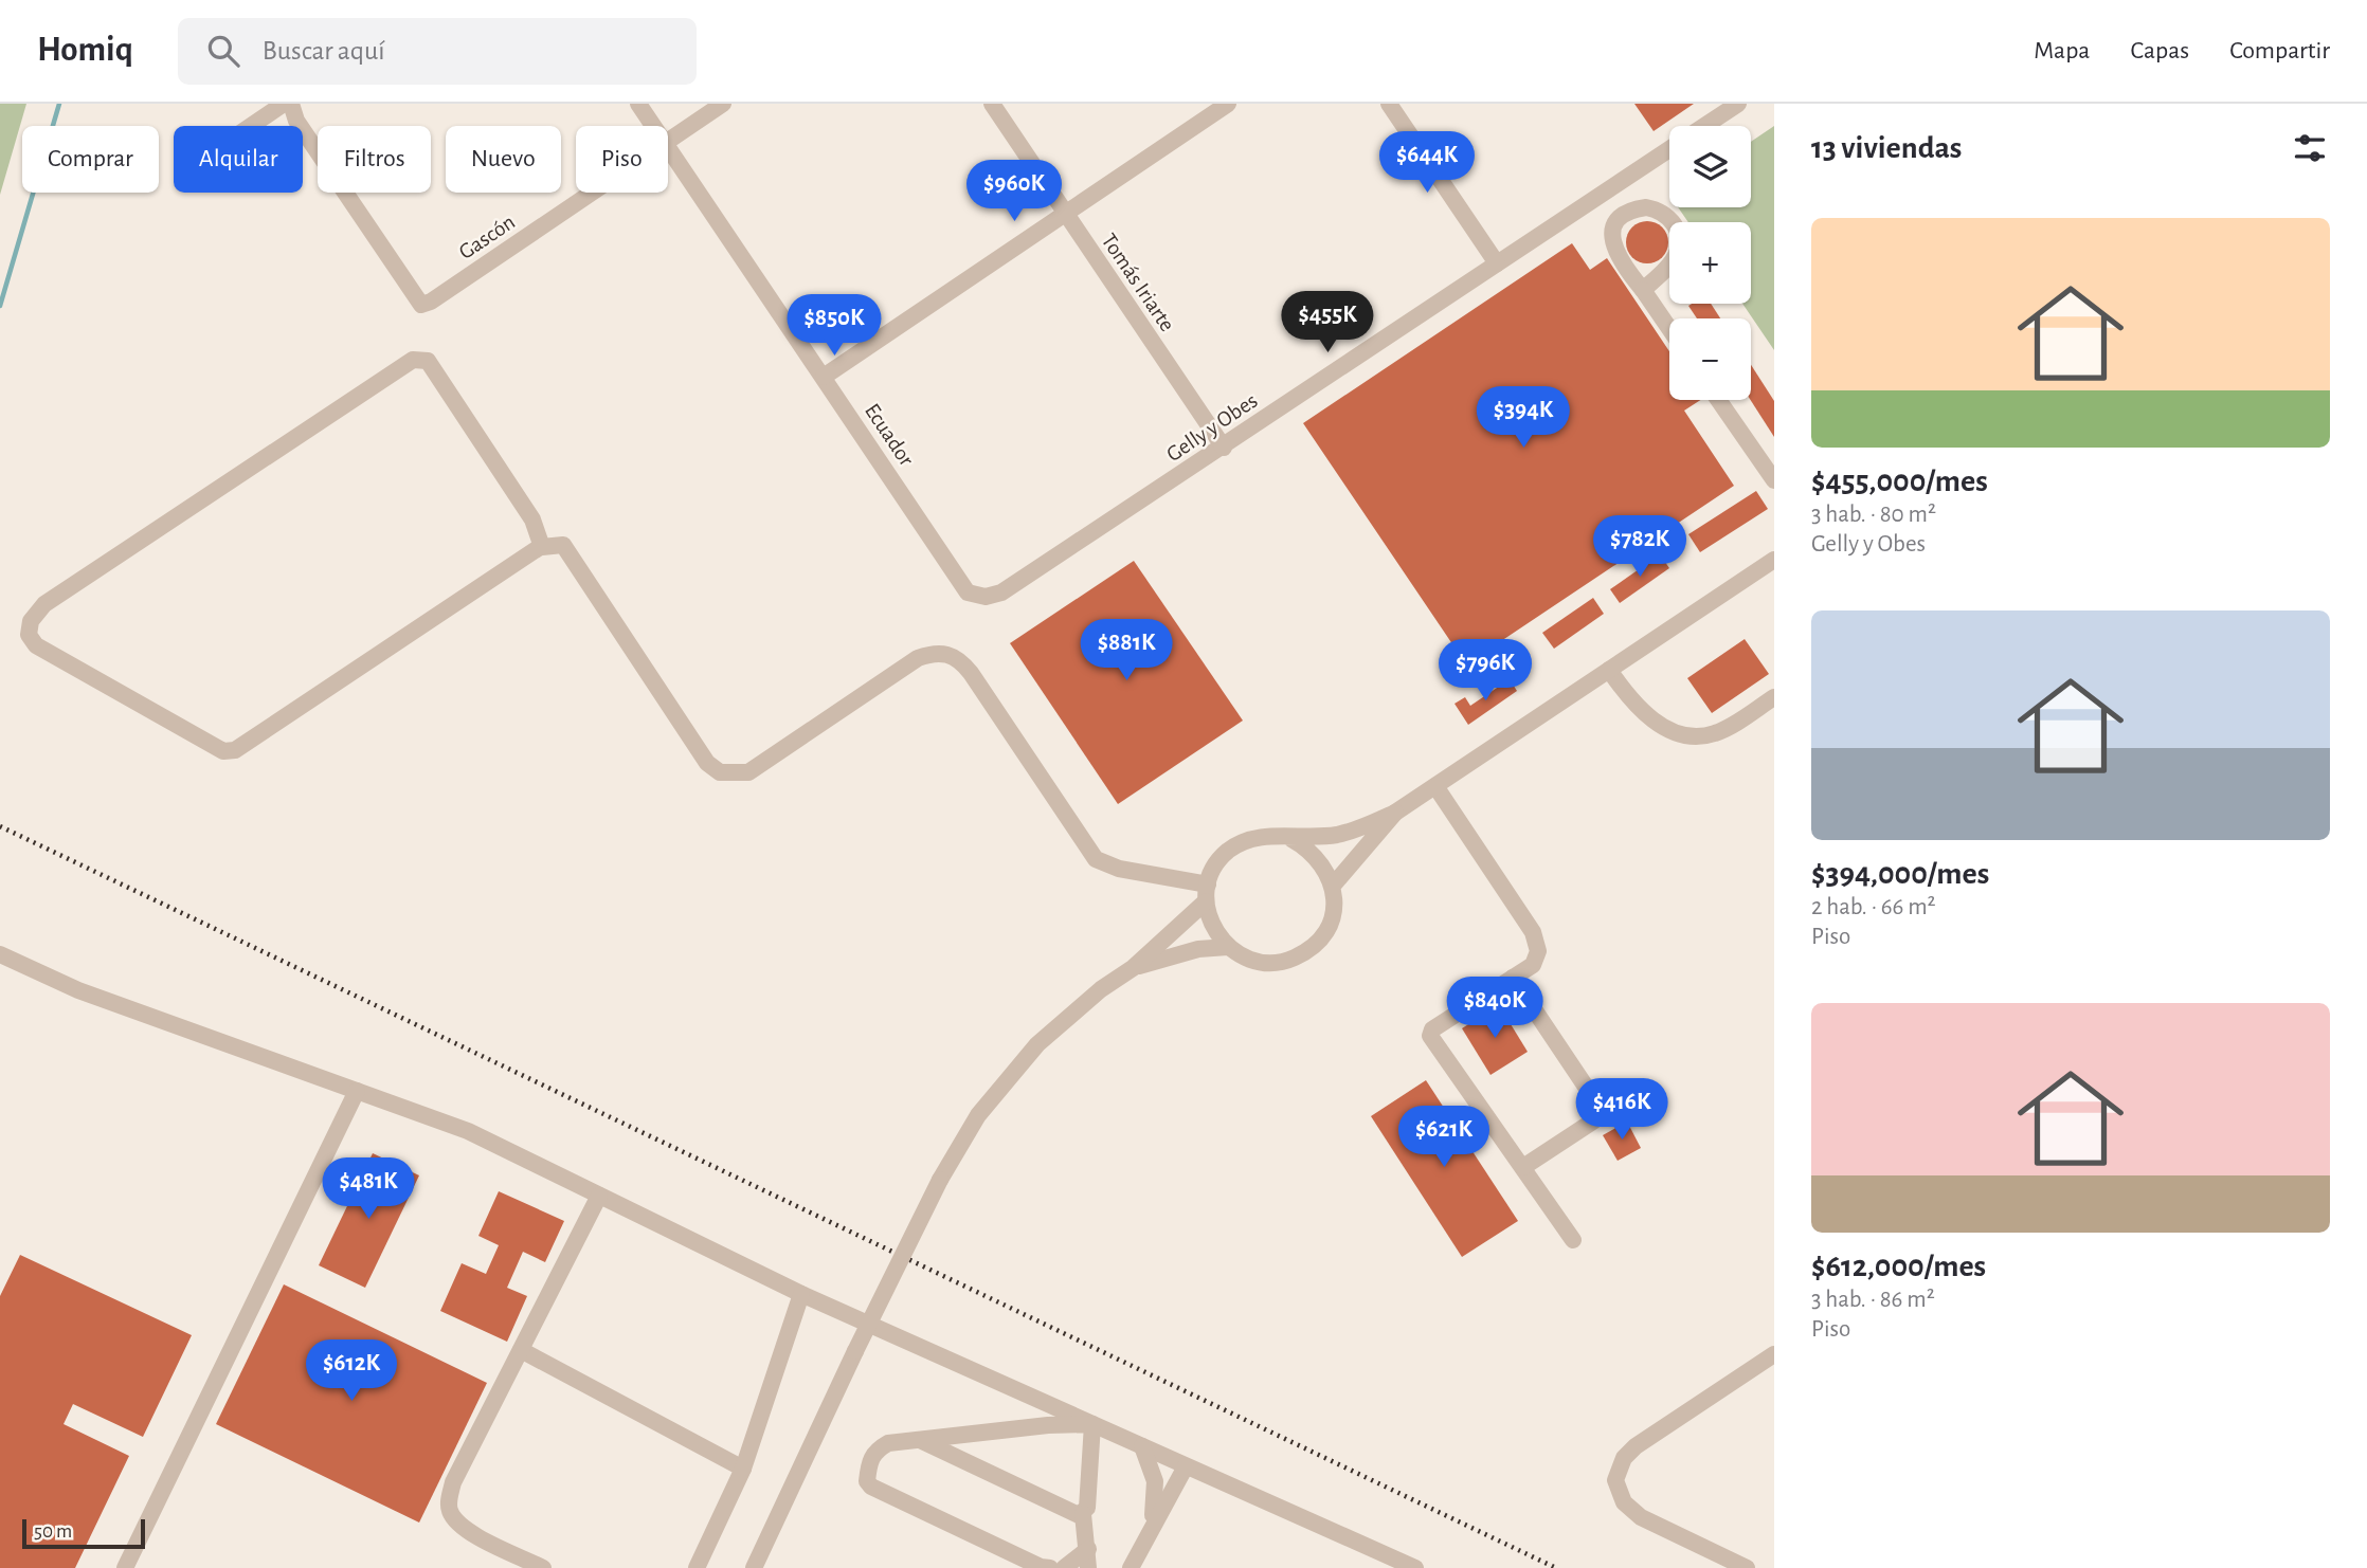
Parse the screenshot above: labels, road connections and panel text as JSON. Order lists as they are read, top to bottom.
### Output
{
  "streets": {
    "street": [
      "Gascón",
      "Tomás Iriarte",
      "Gelly y Obes",
      "Ecuador"
    ]
  },
  "crossings": [
    ["Tomás Iriarte", "Gelly y Obes"],
    ["Gelly y Obes", "Ecuador"]
  ],
  "scale_bar": "50 m",
  "page": {
    "header": "Homiq",
    "search": "Buscar aquí",
    "nav": ["Mapa", "Capas", "Compartir"],
    "heading": "13 viviendas",
    "map_buttons": ["+", "−"],
    "chip": [
      "Comprar",
      "Alquilar",
      "Filtros",
      "Nuevo",
      "Piso"
    ],
    "price": [
      "$644K",
      "$960K",
      "$455K",
      "$850K",
      "$394K",
      "$782K",
      "$881K",
      "$796K",
      "$840K",
      "$416K",
      "$621K",
      "$481K",
      "$612K"
    ],
    "list": [
      {
        "name": "$455,000/mes",
        "note": "3 hab. · 80 m² · Gelly y Obes"
      },
      {
        "name": "$394,000/mes",
        "note": "2 hab. · 66 m² · Piso"
      },
      {
        "name": "$612,000/mes",
        "note": "3 hab. · 86 m² · Piso"
      }
    ],
    "scale": "50 m"
  }
}
